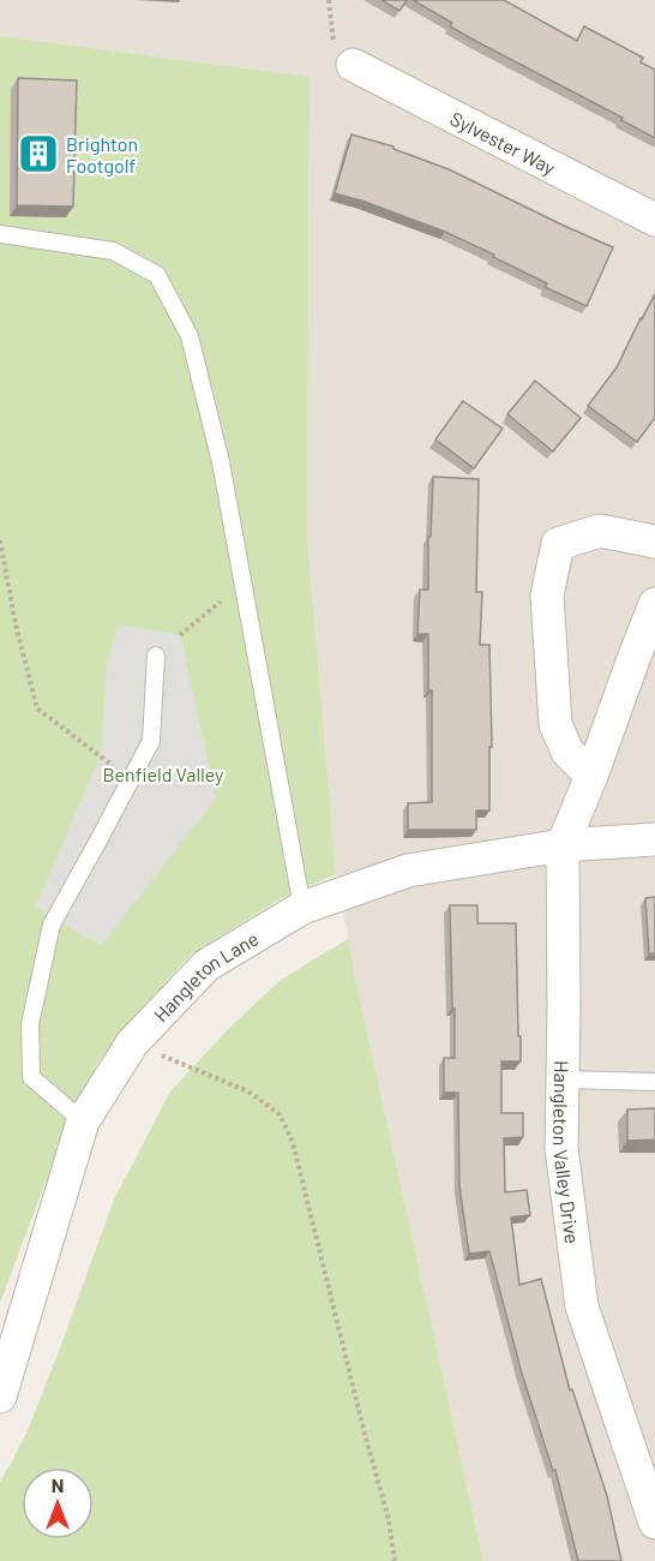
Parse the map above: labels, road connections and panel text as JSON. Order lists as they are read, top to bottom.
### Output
{
  "streets": {
    "street": ["Sylvester Way", "Hangleton Lane", "Hangleton Valley Drive"]
  },
  "crossings": [
    ["Hangleton Lane", "Hangleton Valley Drive"]
  ],
  "parks": ["Benfield Valley"],
  "places": {
    "building": ["Brighton Footgolf"]
  },
  "north": "top"
}
